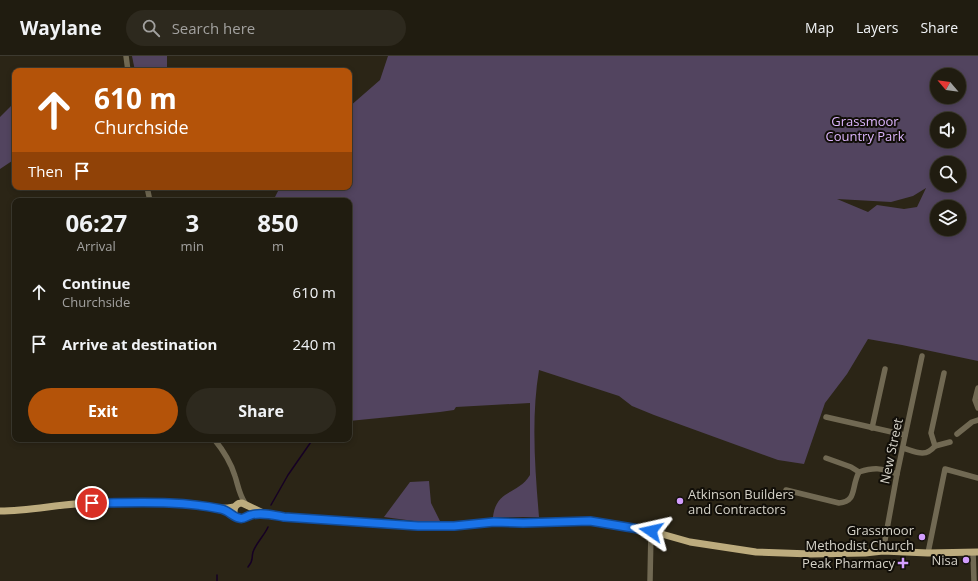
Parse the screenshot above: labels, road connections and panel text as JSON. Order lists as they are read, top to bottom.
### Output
{
  "streets": {
    "street": ["New Street"]
  },
  "parks": ["Grassmoor Country Park"],
  "places": {
    "other": ["Atkinson Builders and Contractors", "Grassmoor Methodist Church", "Nisa"],
    "health": ["Peak Pharmacy"]
  },
  "north": "top left",
  "page": {
    "header": "Waylane",
    "search": "Search here",
    "nav": ["Map", "Layers", "Share"],
    "turn": ["610 m", "Churchside"],
    "then": "Then",
    "eta": [
      "06:27",
      "Arrival",
      "3",
      "min",
      "850",
      "m"
    ],
    "list": [
      {
        "name": "Continue",
        "note": "Churchside",
        "value": "610 m"
      },
      {
        "name": "Arrive at destination",
        "value": "240 m"
      }
    ],
    "buttons": ["Exit", "Share"]
  }
}
